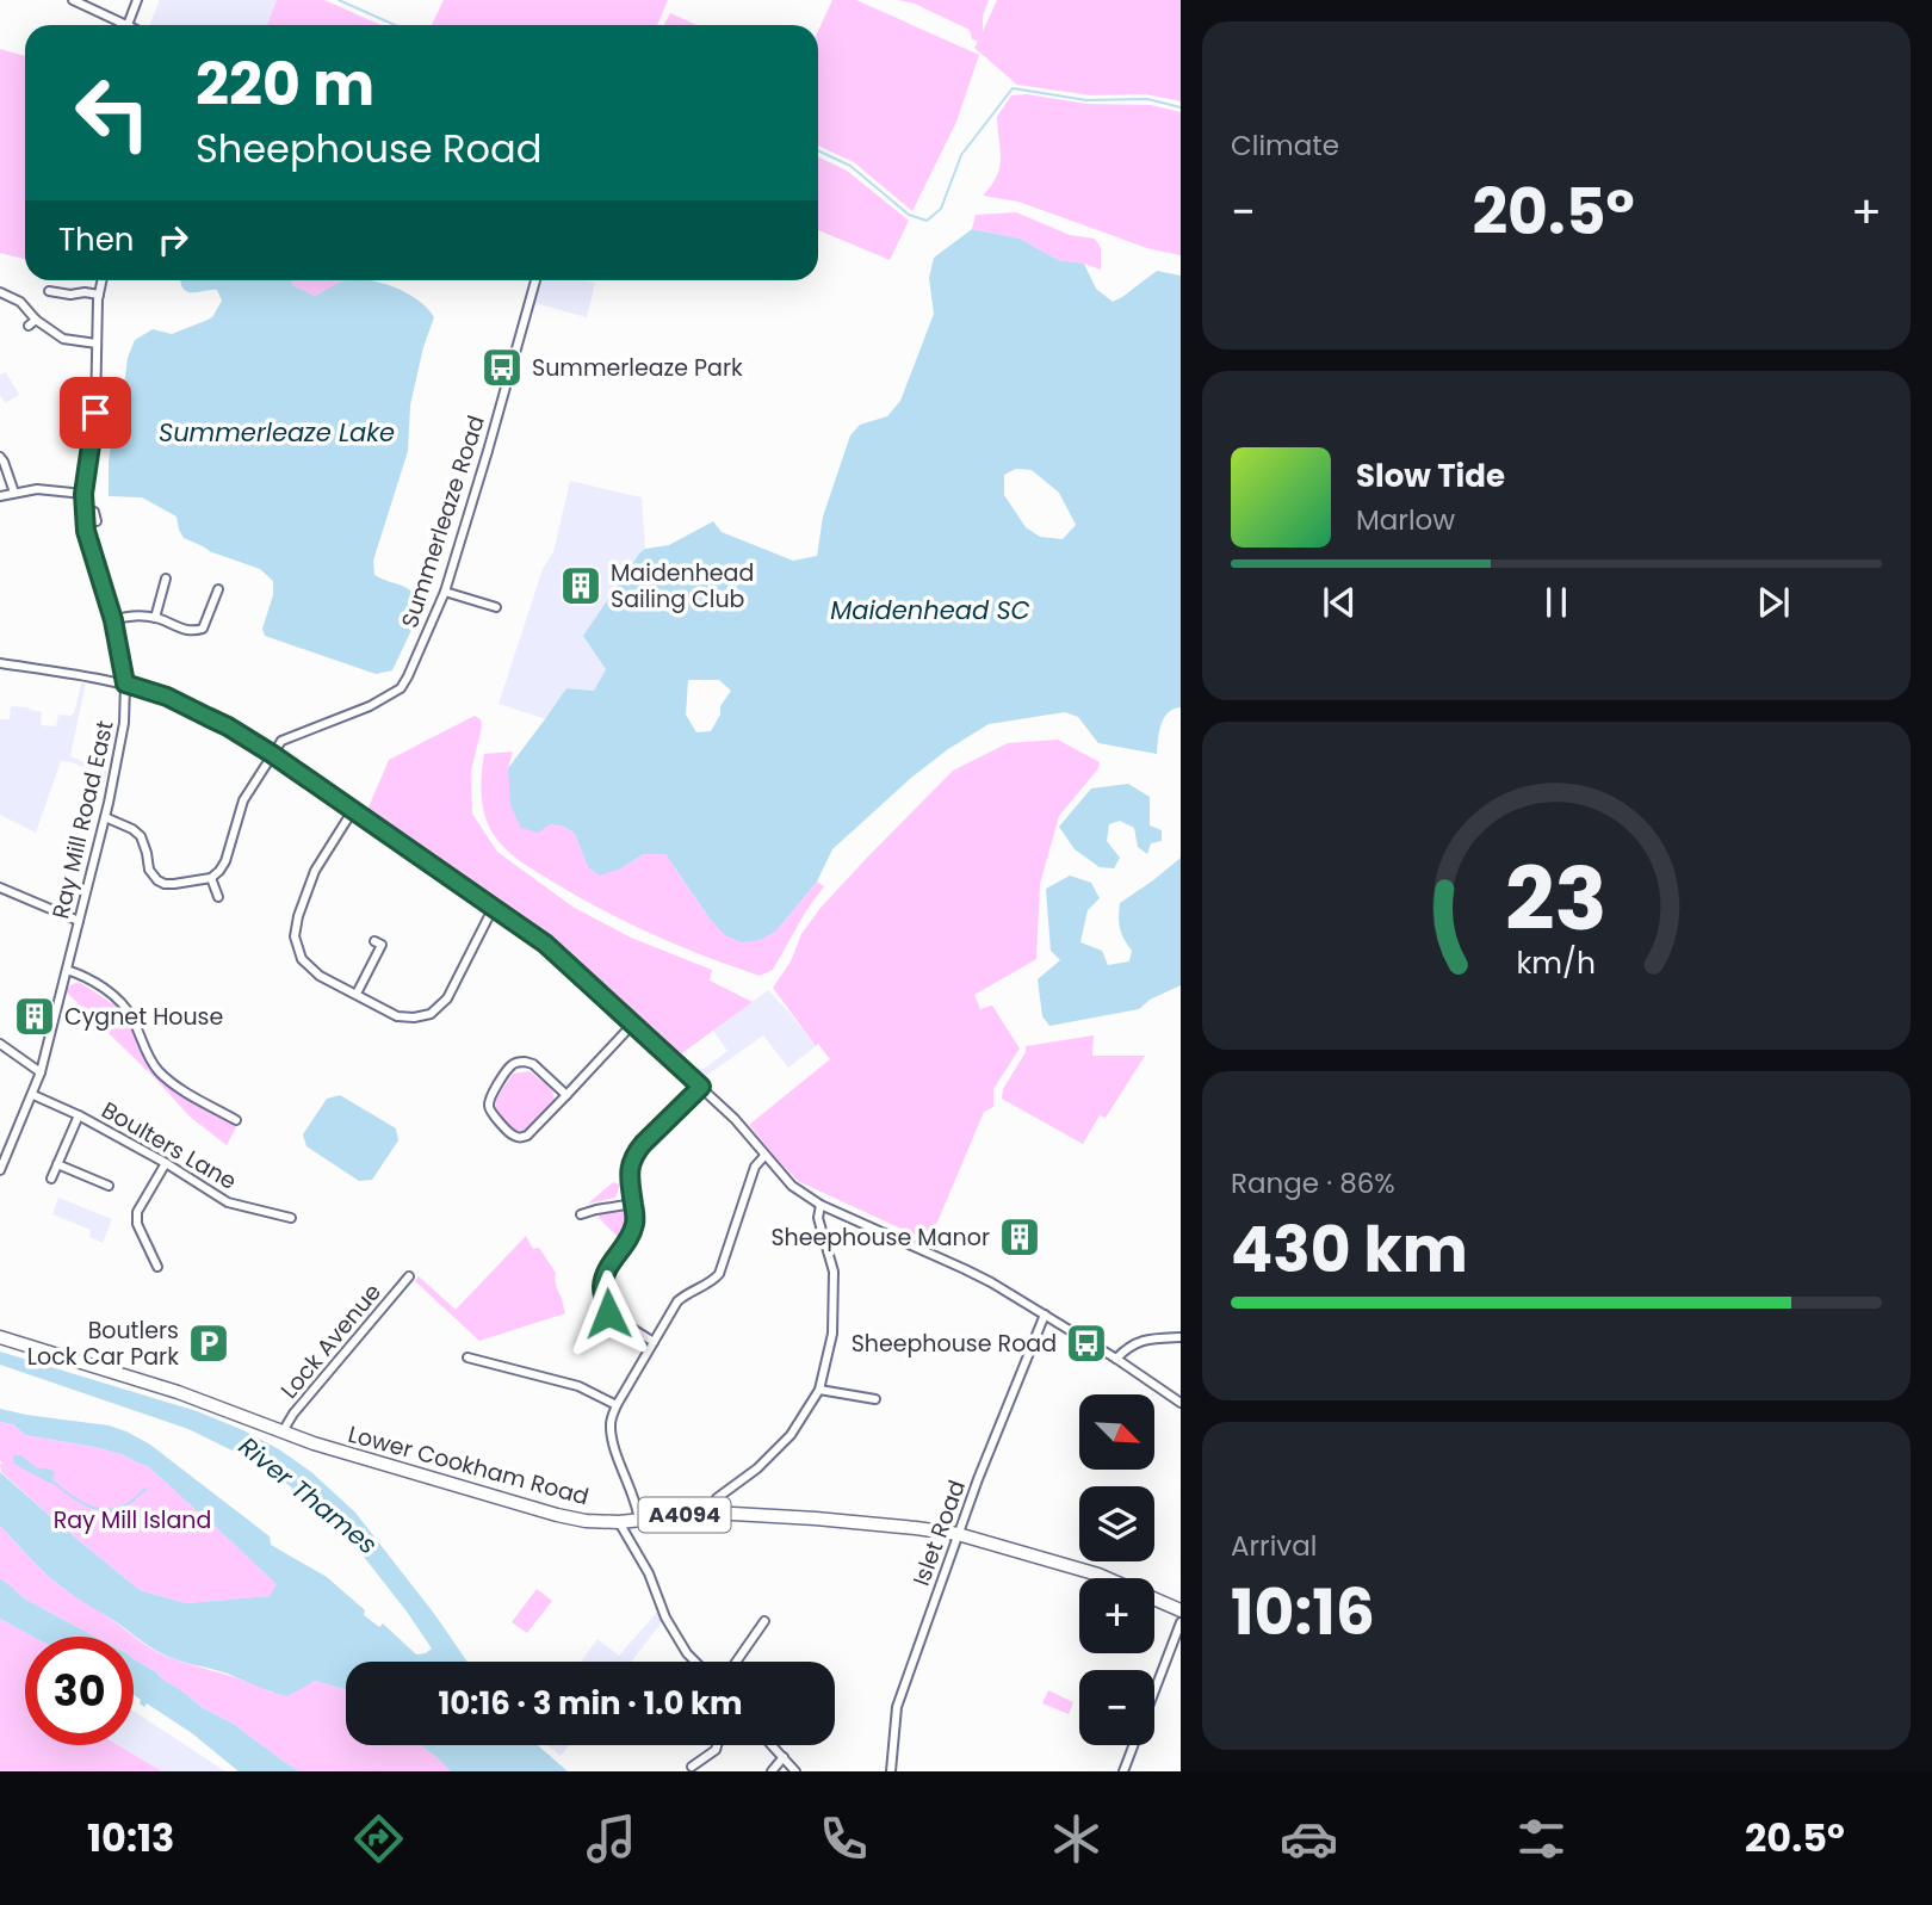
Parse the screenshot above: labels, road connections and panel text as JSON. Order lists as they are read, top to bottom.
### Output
{
  "streets": {
    "main road": ["Lower Cookham Road", "A4094"],
    "street": [
      "Summerleaze Road",
      "Ray Mill Road East",
      "Boulters Lane",
      "Lock Avenue",
      "Islet Road"
    ]
  },
  "crossings": [
    ["Ray Mill Road East", "Boulters Lane"],
    ["Lock Avenue", "Lower Cookham Road"],
    ["Lower Cookham Road", "Islet Road"]
  ],
  "water": ["Summerleaze Lake", "Maidenhead SC", "River Thames"],
  "parks": ["Ray Mill Island"],
  "places": {
    "bus stop": ["Summerleaze Park", "Sheephouse Road"],
    "building": ["Maidenhead Sailing Club", "Cygnet House", "Sheephouse Manor"],
    "parking": ["Boutlers Lock Car Park"]
  },
  "north": "bottom right",
  "page": {
    "tile": [
      "Climate",
      ["Range · 86%", "430 km"],
      ["Arrival", "10:16"]
    ],
    "turn": ["220 m", "Sheephouse Road"],
    "heat": ["−", "20.5°", "+"],
    "then": "Then",
    "song": ["Slow Tide", "Marlow"],
    "map_buttons": ["+", "−"],
    "limit": "30",
    "trip": "10:16 · 3 min · 1.0 km",
    "tabs": ["10:13", "20.5°"],
    "gauge": ["23", "km/h"]
  }
}
